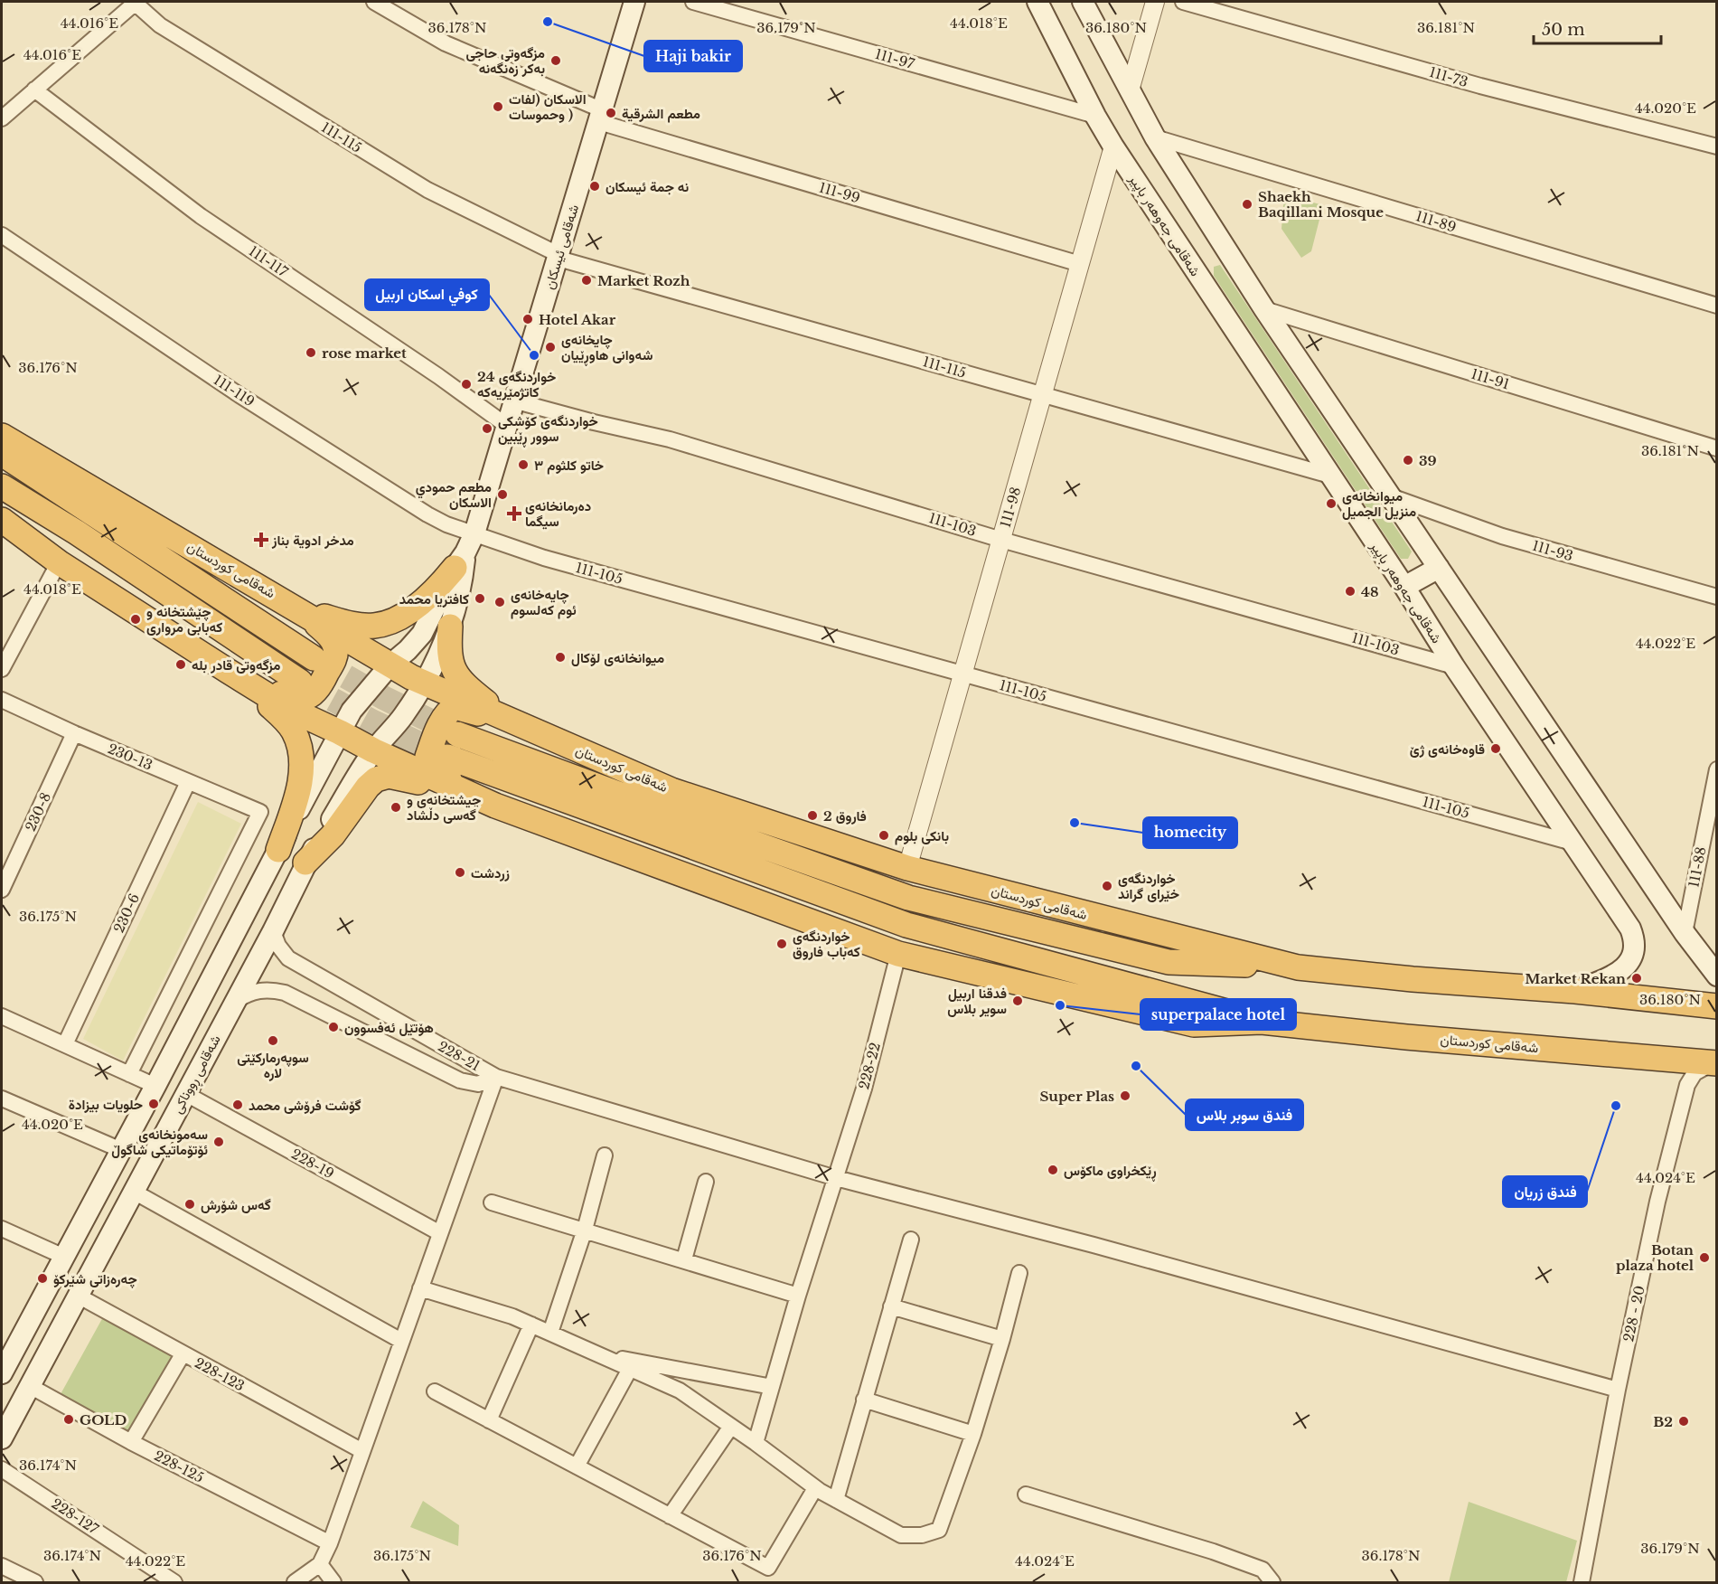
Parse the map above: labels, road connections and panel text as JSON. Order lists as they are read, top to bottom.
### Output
{
  "streets": {
    "highway": ["شەقامی کوردستان"],
    "main road": ["شەقامی جەوهەر باپیر", "شەقامی ئیسکان", "شەقامی ڕووناکی"],
    "street": [
      "111-97",
      "111-73",
      "111-115",
      "111-99",
      "111-89",
      "111-117",
      "111-91",
      "111-119",
      "111-98",
      "111-103",
      "111-93",
      "111-105",
      "230-13",
      "230-8",
      "111-88",
      "230-6",
      "228-21",
      "228-22",
      "228-19",
      "228 - 20",
      "228-123",
      "228-125",
      "228-127"
    ]
  },
  "crossings": [
    ["111-97", "شەقامی جەوهەر باپیر"],
    ["111-115", "شەقامی جەوهەر باپیر"],
    ["111-115", "شەقامی ئیسکان"],
    ["111-115", "111-98"],
    ["111-99", "شەقامی ئیسکان"],
    ["111-99", "111-98"],
    ["شەقامی جەوهەر باپیر", "111-98"],
    ["شەقامی جەوهەر باپیر", "111-103"],
    ["شەقامی جەوهەر باپیر", "شەقامی کوردستان"],
    ["شەقامی جەوهەر باپیر", "111-105"],
    ["شەقامی ئیسکان", "111-117"],
    ["شەقامی ئیسکان", "111-119"],
    ["شەقامی ئیسکان", "111-103"],
    ["شەقامی ئیسکان", "شەقامی کوردستان"],
    ["شەقامی ئیسکان", "111-105"],
    ["شەقامی ئیسکان", "شەقامی ڕووناکی"],
    ["111-119", "111-105"],
    ["111-98", "111-103"],
    ["111-98", "شەقامی کوردستان"],
    ["111-98", "111-105"],
    ["شەقامی کوردستان", "228-22"],
    ["شەقامی کوردستان", "شەقامی ڕووناکی"],
    ["شەقامی کوردستان", "228 - 20"],
    ["230-13", "230-8"],
    ["230-13", "230-6"],
    ["228-21", "شەقامی ڕووناکی"],
    ["شەقامی ڕووناکی", "228-19"],
    ["شەقامی ڕووناکی", "228-123"],
    ["شەقامی ڕووناکی", "228-125"]
  ],
  "places": {
    "other": [
      "Haji bakir",
      "مزگەوتی حاجی بەکر زەنگەنە",
      "الاسكان (لفات وحموسات )",
      "مطعم الشرقية",
      "نه جمة ئيسكان",
      "Shaekh Baqillani Mosque",
      "Market Rozh",
      "Hotel Akar",
      "چایخانەی شەوانی هاوڕێیان",
      "rose market",
      "كوفي اسكان اربيل",
      "خواردنگەی 24 کاتژمێریەکە",
      "خواردنگەی کۆشکی سوور ڕێبین",
      "39",
      "خاتو کلثوم ٣",
      "مطعم حمودي الاسكان",
      "میوانخانەی منزیل الجمیل",
      "48",
      "کافتریا محمد",
      "چایەخانەی ئوم کەلسوم",
      "چێشتخانە و کەبابی مرواری",
      "میوانخانەی لۆکال",
      "مزگەوتی قادر بلە",
      "قاوەخانەی ژێ",
      "چیشتخانەی و گەسی دڵشاد",
      "فاروق 2",
      "homecity",
      "بانکی بلوم",
      "زردشت",
      "خواردنگەی خێرای گراند",
      "خواردنگەی کەباب فاروق",
      "Market Rekan",
      "فدقنا اربيل سوير بلاس",
      "superpalace hotel",
      "هۆتێل ئەفسوون",
      "سوپەرمارکێتی لارە",
      "فندق سوبر بلاس",
      "Super Plas",
      "حلويات بيزادة",
      "گۆشت فرۆشی محمد",
      "فندق زريان",
      "سەمونخانەی ئۆتۆماتیکی شاگوڵ",
      "ڕێکخراوی ماکۆس",
      "گەس شۆرش",
      "Botan plaza hotel",
      "چەرەزاتی شێرکۆ",
      "GOLD",
      "B2"
    ],
    "health": ["دەرمانخانەی سیگما", "مدخر ادوية بناز"]
  },
  "scale_bar": "50 m",
  "coordinates": [
    "44.016°E",
    "44.018°E",
    "36.178°N",
    "36.179°N",
    "36.180°N",
    "36.181°N",
    "44.020°E",
    "36.176°N",
    "44.022°E",
    "36.175°N",
    "44.024°E",
    "36.174°N"
  ]
}
